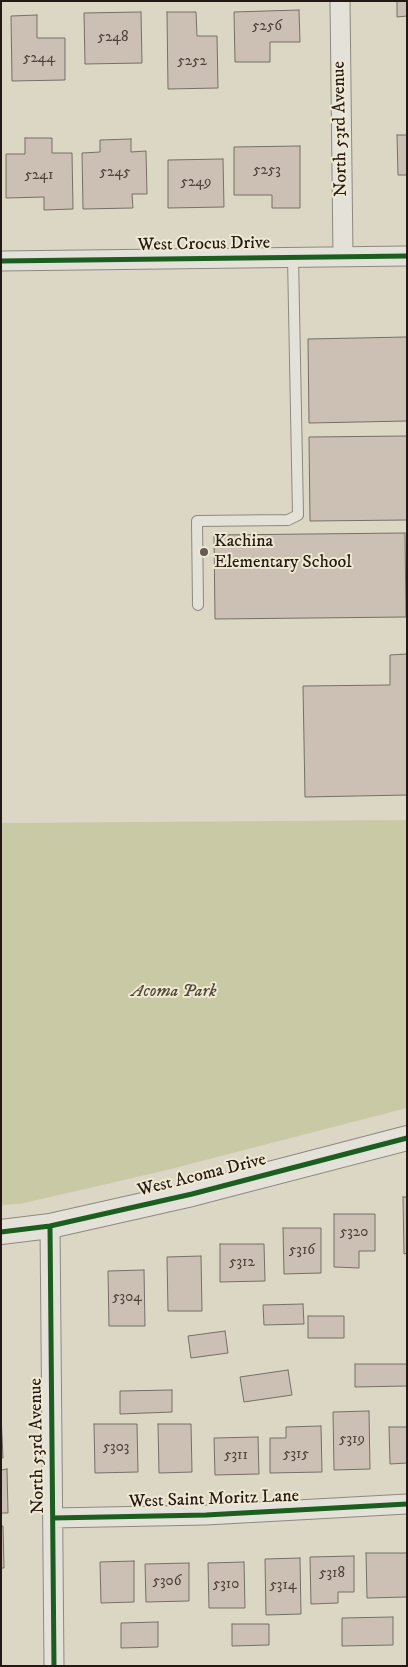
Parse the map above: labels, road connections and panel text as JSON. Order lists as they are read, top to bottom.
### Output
{
  "streets": {
    "street": [
      "North 53rd Avenue",
      "West Crocus Drive",
      "West Acoma Drive",
      "West Saint Moritz Lane"
    ]
  },
  "crossings": [
    ["North 53rd Avenue", "West Crocus Drive"],
    ["North 53rd Avenue", "West Acoma Drive"],
    ["North 53rd Avenue", "West Saint Moritz Lane"]
  ],
  "parks": ["Acoma Park"],
  "places": ["Kachina Elementary School"],
  "house_numbers": [
    "5256",
    "5248",
    "5244",
    "5252",
    "5253",
    "5245",
    "5241",
    "5249",
    "5320",
    "5316",
    "5312",
    "5304",
    "5319",
    "5303",
    "5315",
    "5311",
    "5318",
    "5306",
    "5310",
    "5314"
  ]
}
